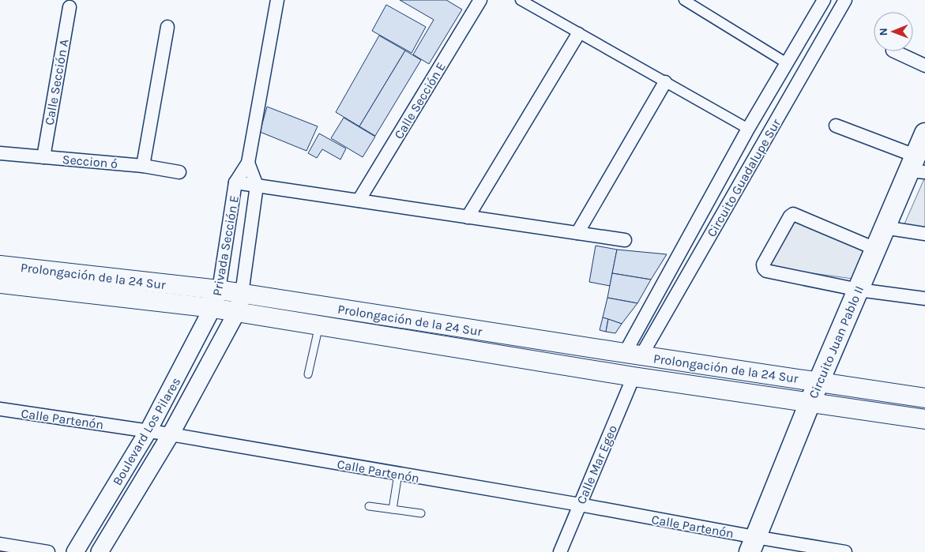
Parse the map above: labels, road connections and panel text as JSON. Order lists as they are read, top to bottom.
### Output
{
  "streets": {
    "main road": ["Prolongación de la 24 Sur", "Circuito Juan Pablo II"],
    "street": [
      "Calle Sección A",
      "Calle Sección E",
      "Seccion ó",
      "Circuito Guadalupe Sur",
      "Privada Sección E",
      "Calle Partenón",
      "Boulevard Los Pilares",
      "Calle Mar Egeo"
    ]
  },
  "crossings": [
    ["Calle Sección A", "Seccion ó"],
    ["Circuito Guadalupe Sur", "Prolongación de la 24 Sur"],
    ["Privada Sección E", "Prolongación de la 24 Sur"],
    ["Privada Sección E", "Boulevard Los Pilares"],
    ["Prolongación de la 24 Sur", "Circuito Juan Pablo II"],
    ["Prolongación de la 24 Sur", "Boulevard Los Pilares"],
    ["Prolongación de la 24 Sur", "Calle Mar Egeo"],
    ["Circuito Juan Pablo II", "Calle Partenón"],
    ["Calle Partenón", "Boulevard Los Pilares"],
    ["Calle Partenón", "Calle Mar Egeo"]
  ],
  "north": "left"
}
